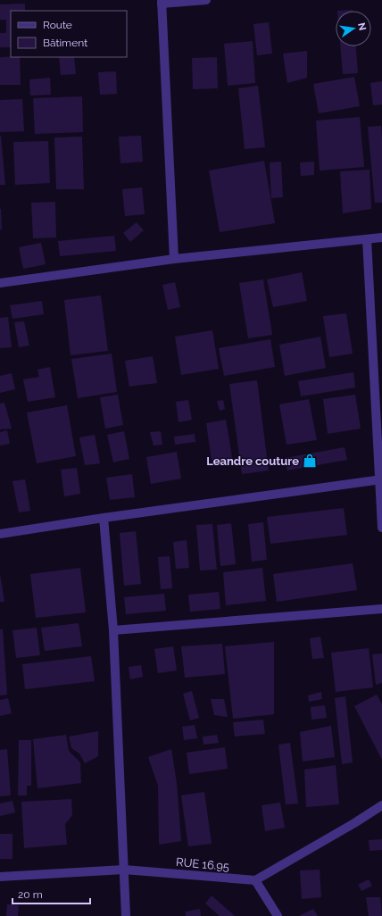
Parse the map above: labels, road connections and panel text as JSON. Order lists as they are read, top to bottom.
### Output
{
  "streets": {
    "street": ["RUE 16.95"]
  },
  "places": {
    "shop": ["Leandre couture"]
  },
  "legend": ["Route", "Bâtiment"],
  "scale_bar": "20 m",
  "north": "right"
}
